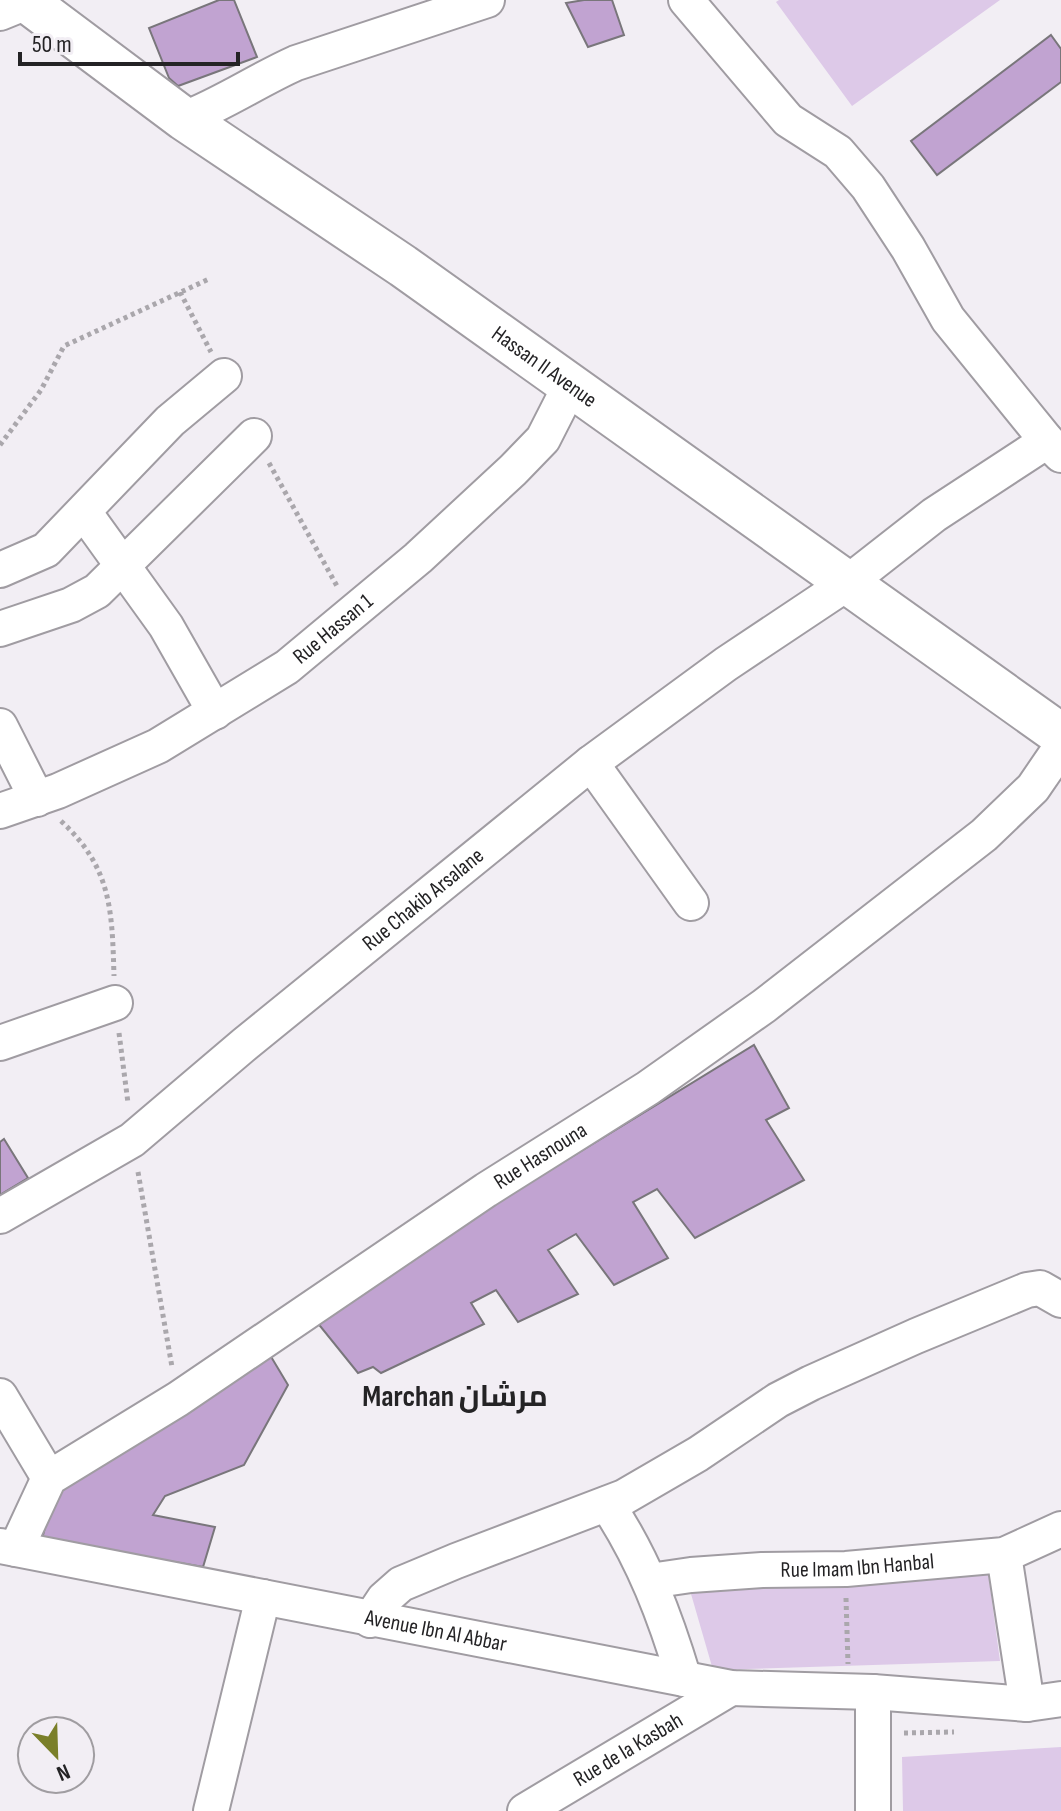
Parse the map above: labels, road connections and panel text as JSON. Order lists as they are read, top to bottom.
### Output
{
  "streets": {
    "street": [
      "Hassan II Avenue",
      "Rue Hassan 1",
      "Rue Chakib Arsalane",
      "Rue Hasnouna",
      "Rue Imam Ibn Hanbal",
      "Avenue Ibn Al Abbar",
      "Rue de la Kasbah"
    ]
  },
  "crossings": [
    ["Hassan II Avenue", "Rue Hassan 1"],
    ["Hassan II Avenue", "Rue Chakib Arsalane"],
    ["Avenue Ibn Al Abbar", "Rue de la Kasbah"]
  ],
  "districts": ["Marchan مرشان"],
  "scale_bar": "50 m",
  "north": "bottom right"
}
